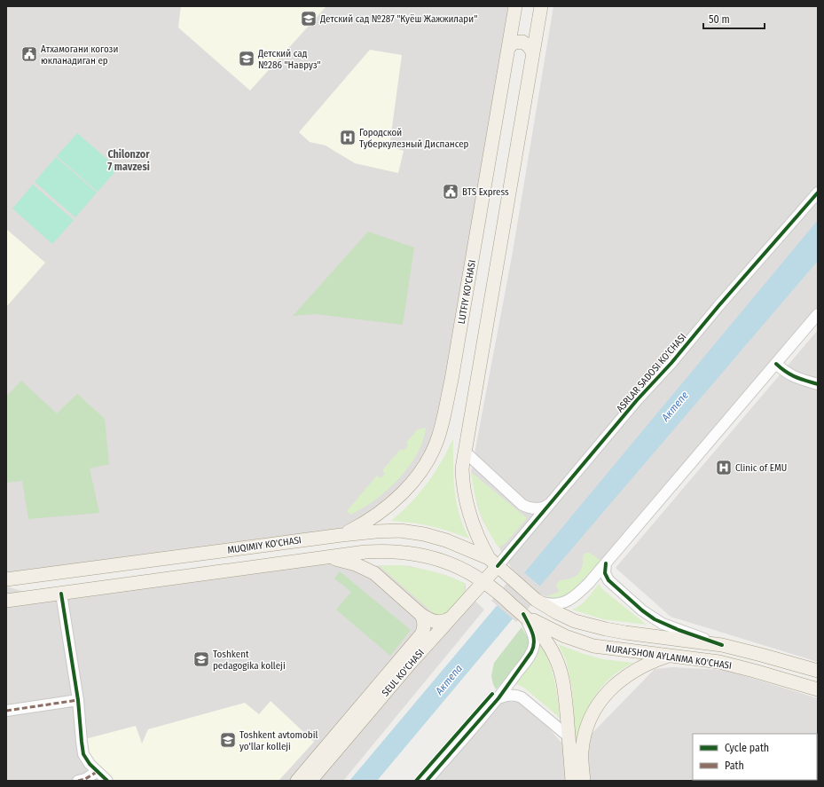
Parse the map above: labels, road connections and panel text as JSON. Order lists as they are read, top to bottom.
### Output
{
  "streets": {
    "main road": [
      "LUTFIY KO'CHASI",
      "MUQIMIY KO'CHASI",
      "NURAFSHON AYLANMA KO'CHASI",
      "SEUL KO'CHASI"
    ],
    "street": ["ASRLAR SADOSI KO‘CHASI"]
  },
  "crossings": [
    ["LUTFIY KO'CHASI", "MUQIMIY KO'CHASI"],
    ["ASRLAR SADOSI KO‘CHASI", "MUQIMIY KO'CHASI"],
    ["ASRLAR SADOSI KO‘CHASI", "SEUL KO'CHASI"],
    ["MUQIMIY KO'CHASI", "NURAFSHON AYLANMA KO'CHASI"],
    ["MUQIMIY KO'CHASI", "SEUL KO'CHASI"]
  ],
  "districts": ["Chilonzor 7 mavzesi"],
  "water": ["Актепе", "Актепа"],
  "places": {
    "school or university": [
      "Детский сад №287 \"Куёш Жажжилари\"",
      "Детский сад №286 \"Навруз\"",
      "Toshkent pedagogika kolleji",
      "Toshkent avtomobil yo'llar kolleji"
    ],
    "public building": ["Атхамогани когози юкланадиган ер", "BTS Express"],
    "hospital": ["Городской Туберкулезный Диспансер", "Clinic of EMU"]
  },
  "legend": ["Cycle path", "Path"],
  "scale_bar": "50 m"
}
